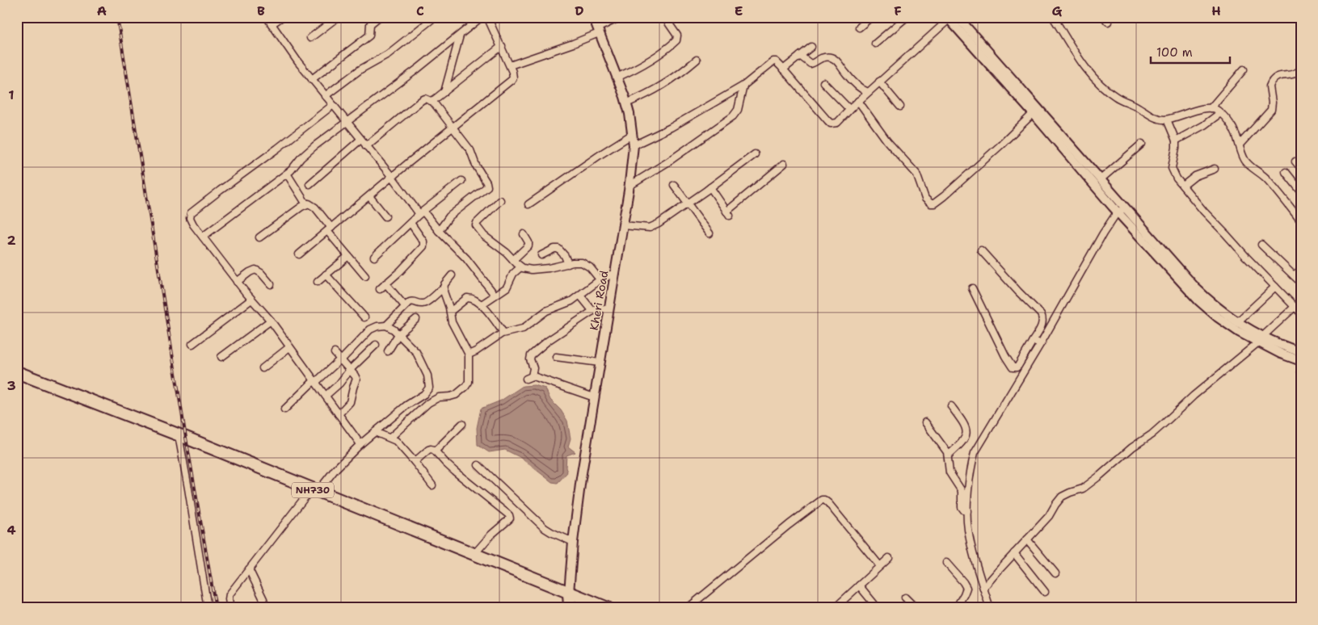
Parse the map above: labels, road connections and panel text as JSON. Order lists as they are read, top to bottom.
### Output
{
  "streets": {
    "highway": ["NH730"],
    "street": ["Kheri Road"]
  },
  "crossings": [
    ["Kheri Road", "NH730"]
  ],
  "scale_bar": "100 m",
  "grid": {
    "columns": [
      "A",
      "B",
      "C",
      "D",
      "E",
      "F",
      "G",
      "H"
    ],
    "rows": [
      "1",
      "2",
      "3",
      "4"
    ]
  }
}
